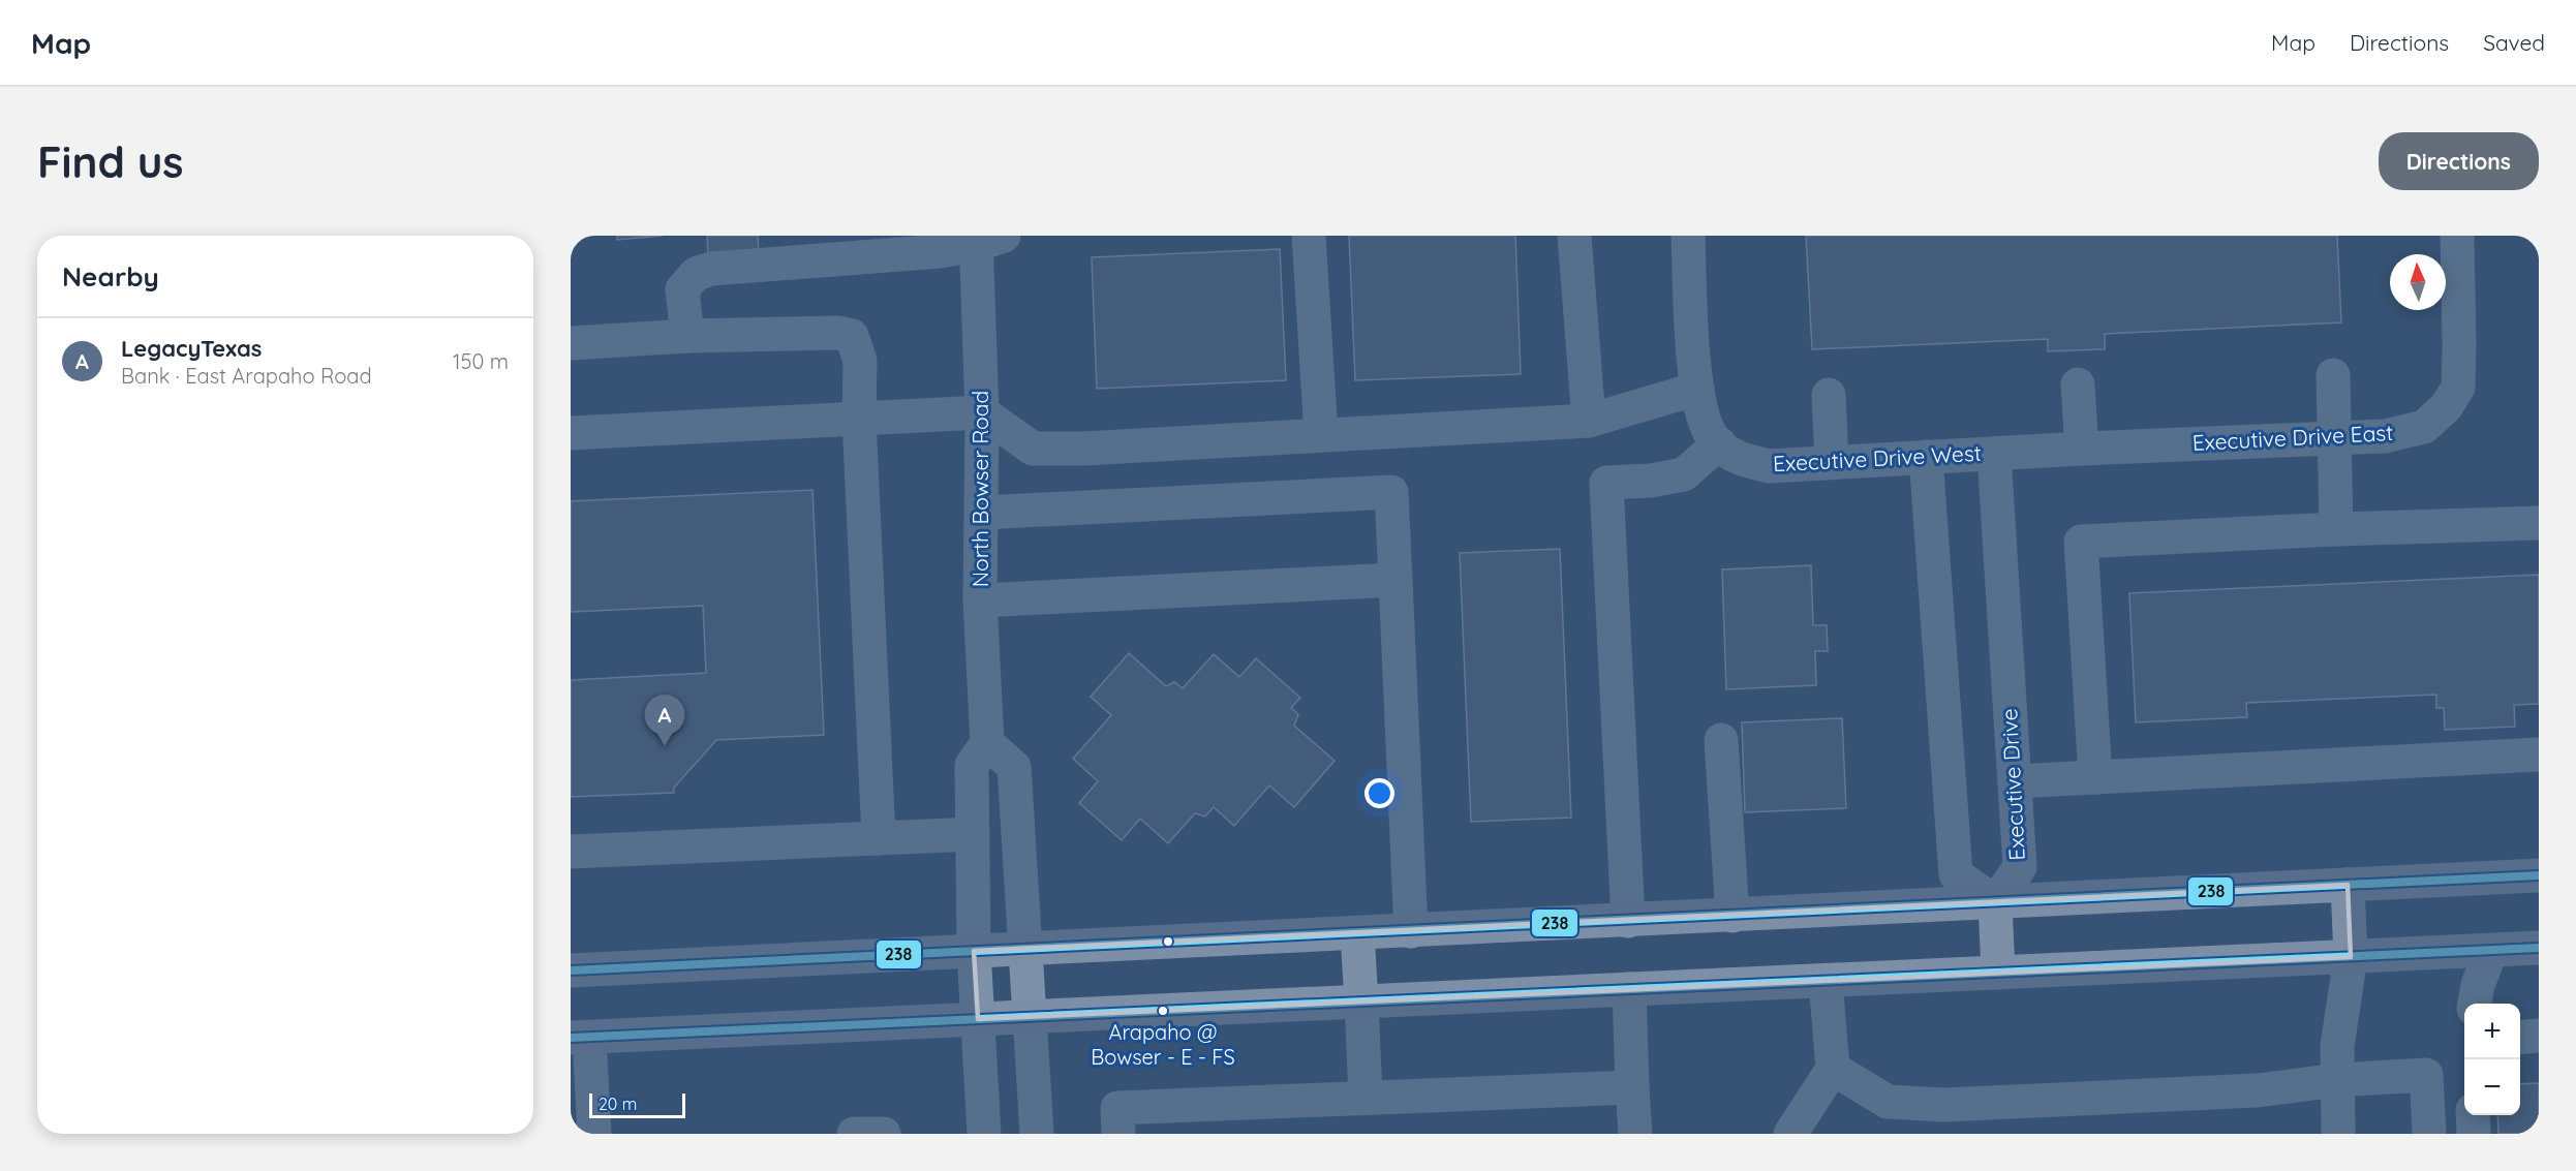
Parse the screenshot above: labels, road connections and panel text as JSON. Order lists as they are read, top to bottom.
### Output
{
  "streets": {
    "street": [
      "Executive Drive East",
      "Executive Drive West",
      "North Bowser Road",
      "Executive Drive"
    ]
  },
  "crossings": [
    ["Executive Drive East", "Executive Drive West"],
    ["Executive Drive East", "Executive Drive"],
    ["Executive Drive West", "Executive Drive"]
  ],
  "places": ["Arapaho @ Bowser - E - FS"],
  "lines": ["transit line 238"],
  "scale_bar": "20 m",
  "north": "top",
  "page": {
    "header": "Map",
    "nav": ["Map", "Directions", "Saved"],
    "buttons": "Directions",
    "title": "Find us",
    "heading": "Nearby",
    "list": [
      {
        "mark": "A",
        "name": "LegacyTexas",
        "note": "Bank · East Arapaho Road",
        "value": "150 m"
      }
    ],
    "pins": "A",
    "map_buttons": ["+", "−"],
    "scale": "20 m"
  }
}
